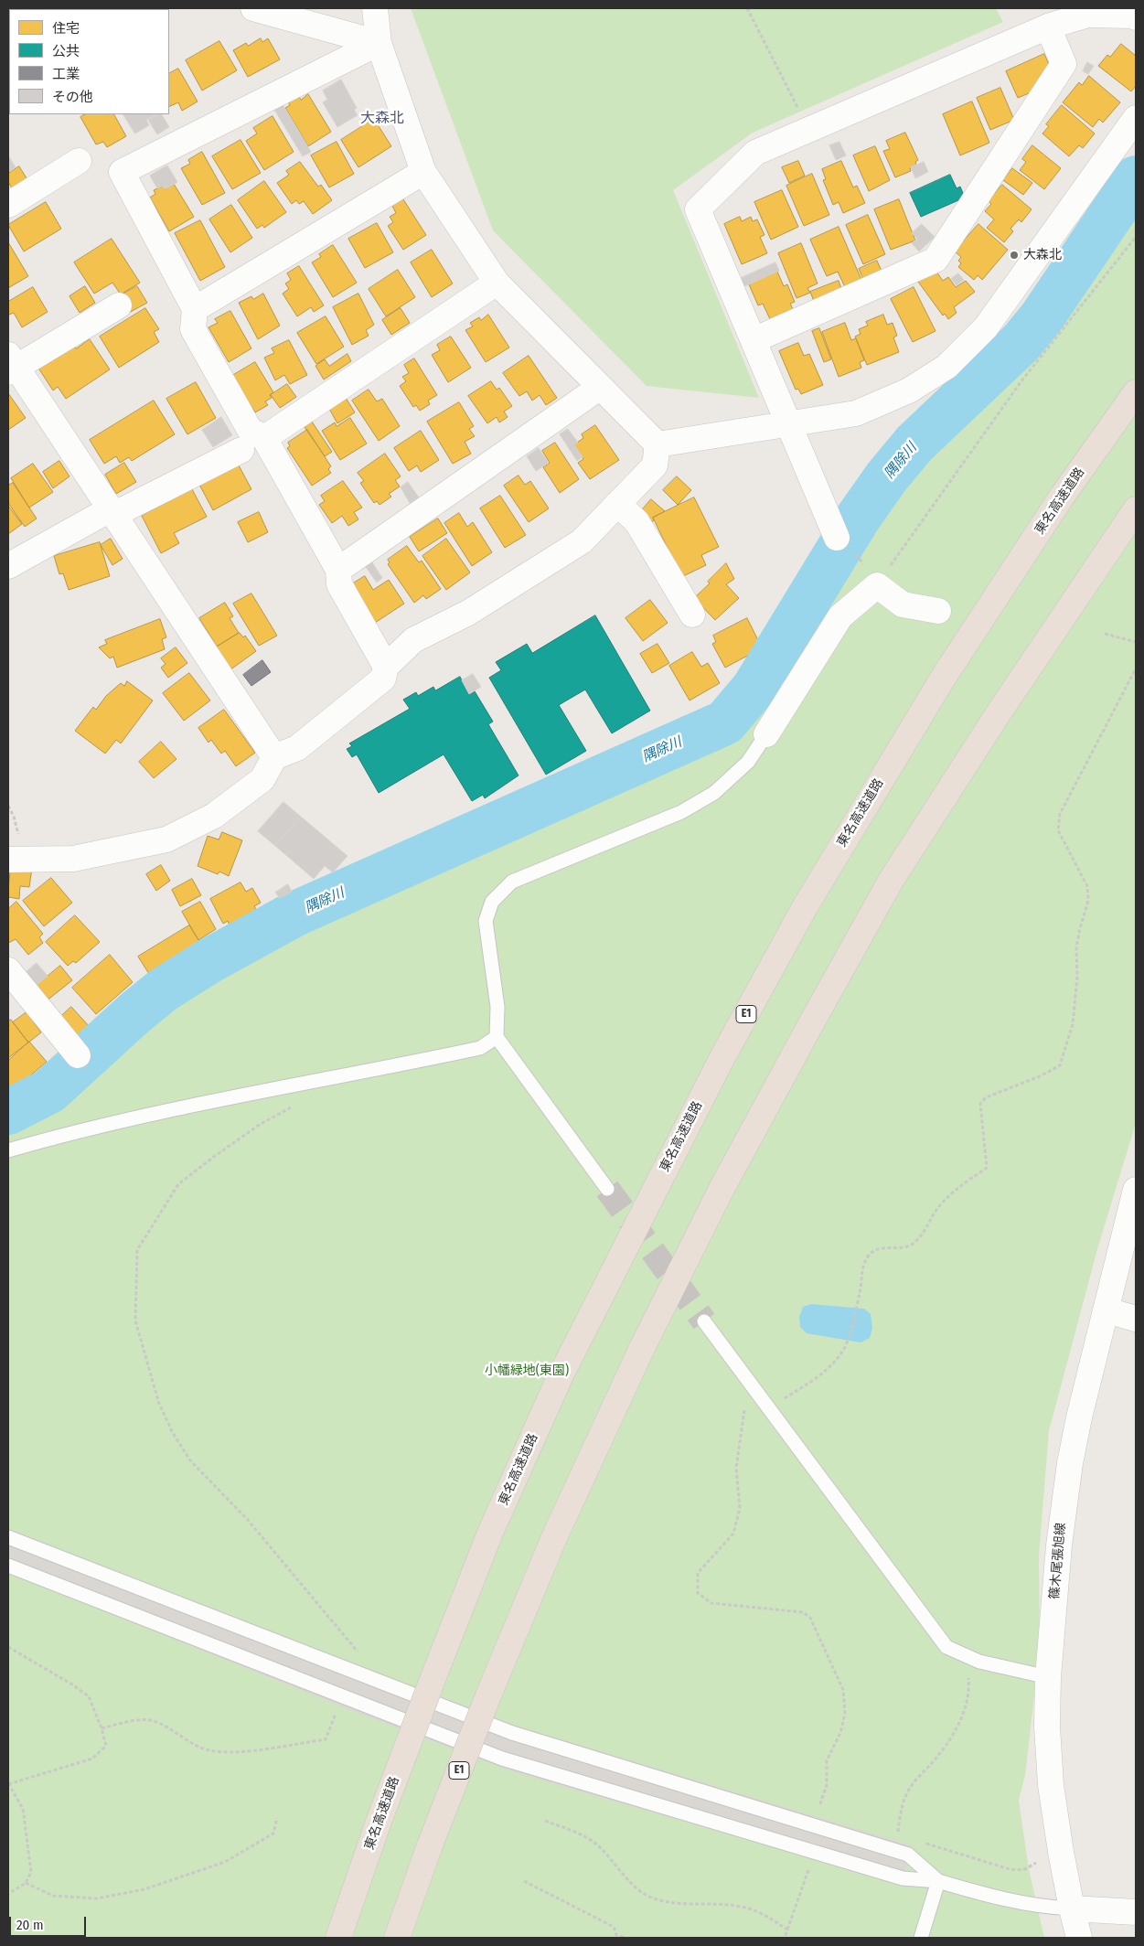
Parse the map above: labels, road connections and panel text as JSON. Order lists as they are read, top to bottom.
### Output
{
  "streets": {
    "highway": ["東名高速道路", "E1"],
    "street": ["篠木尾張旭線"]
  },
  "districts": ["大森北"],
  "water": ["隅除川"],
  "parks": ["小幡緑地(東園)"],
  "places": ["大森北"],
  "legend": [
    "住宅",
    "公共",
    "工業",
    "その他"
  ],
  "scale_bar": "20 m"
}
